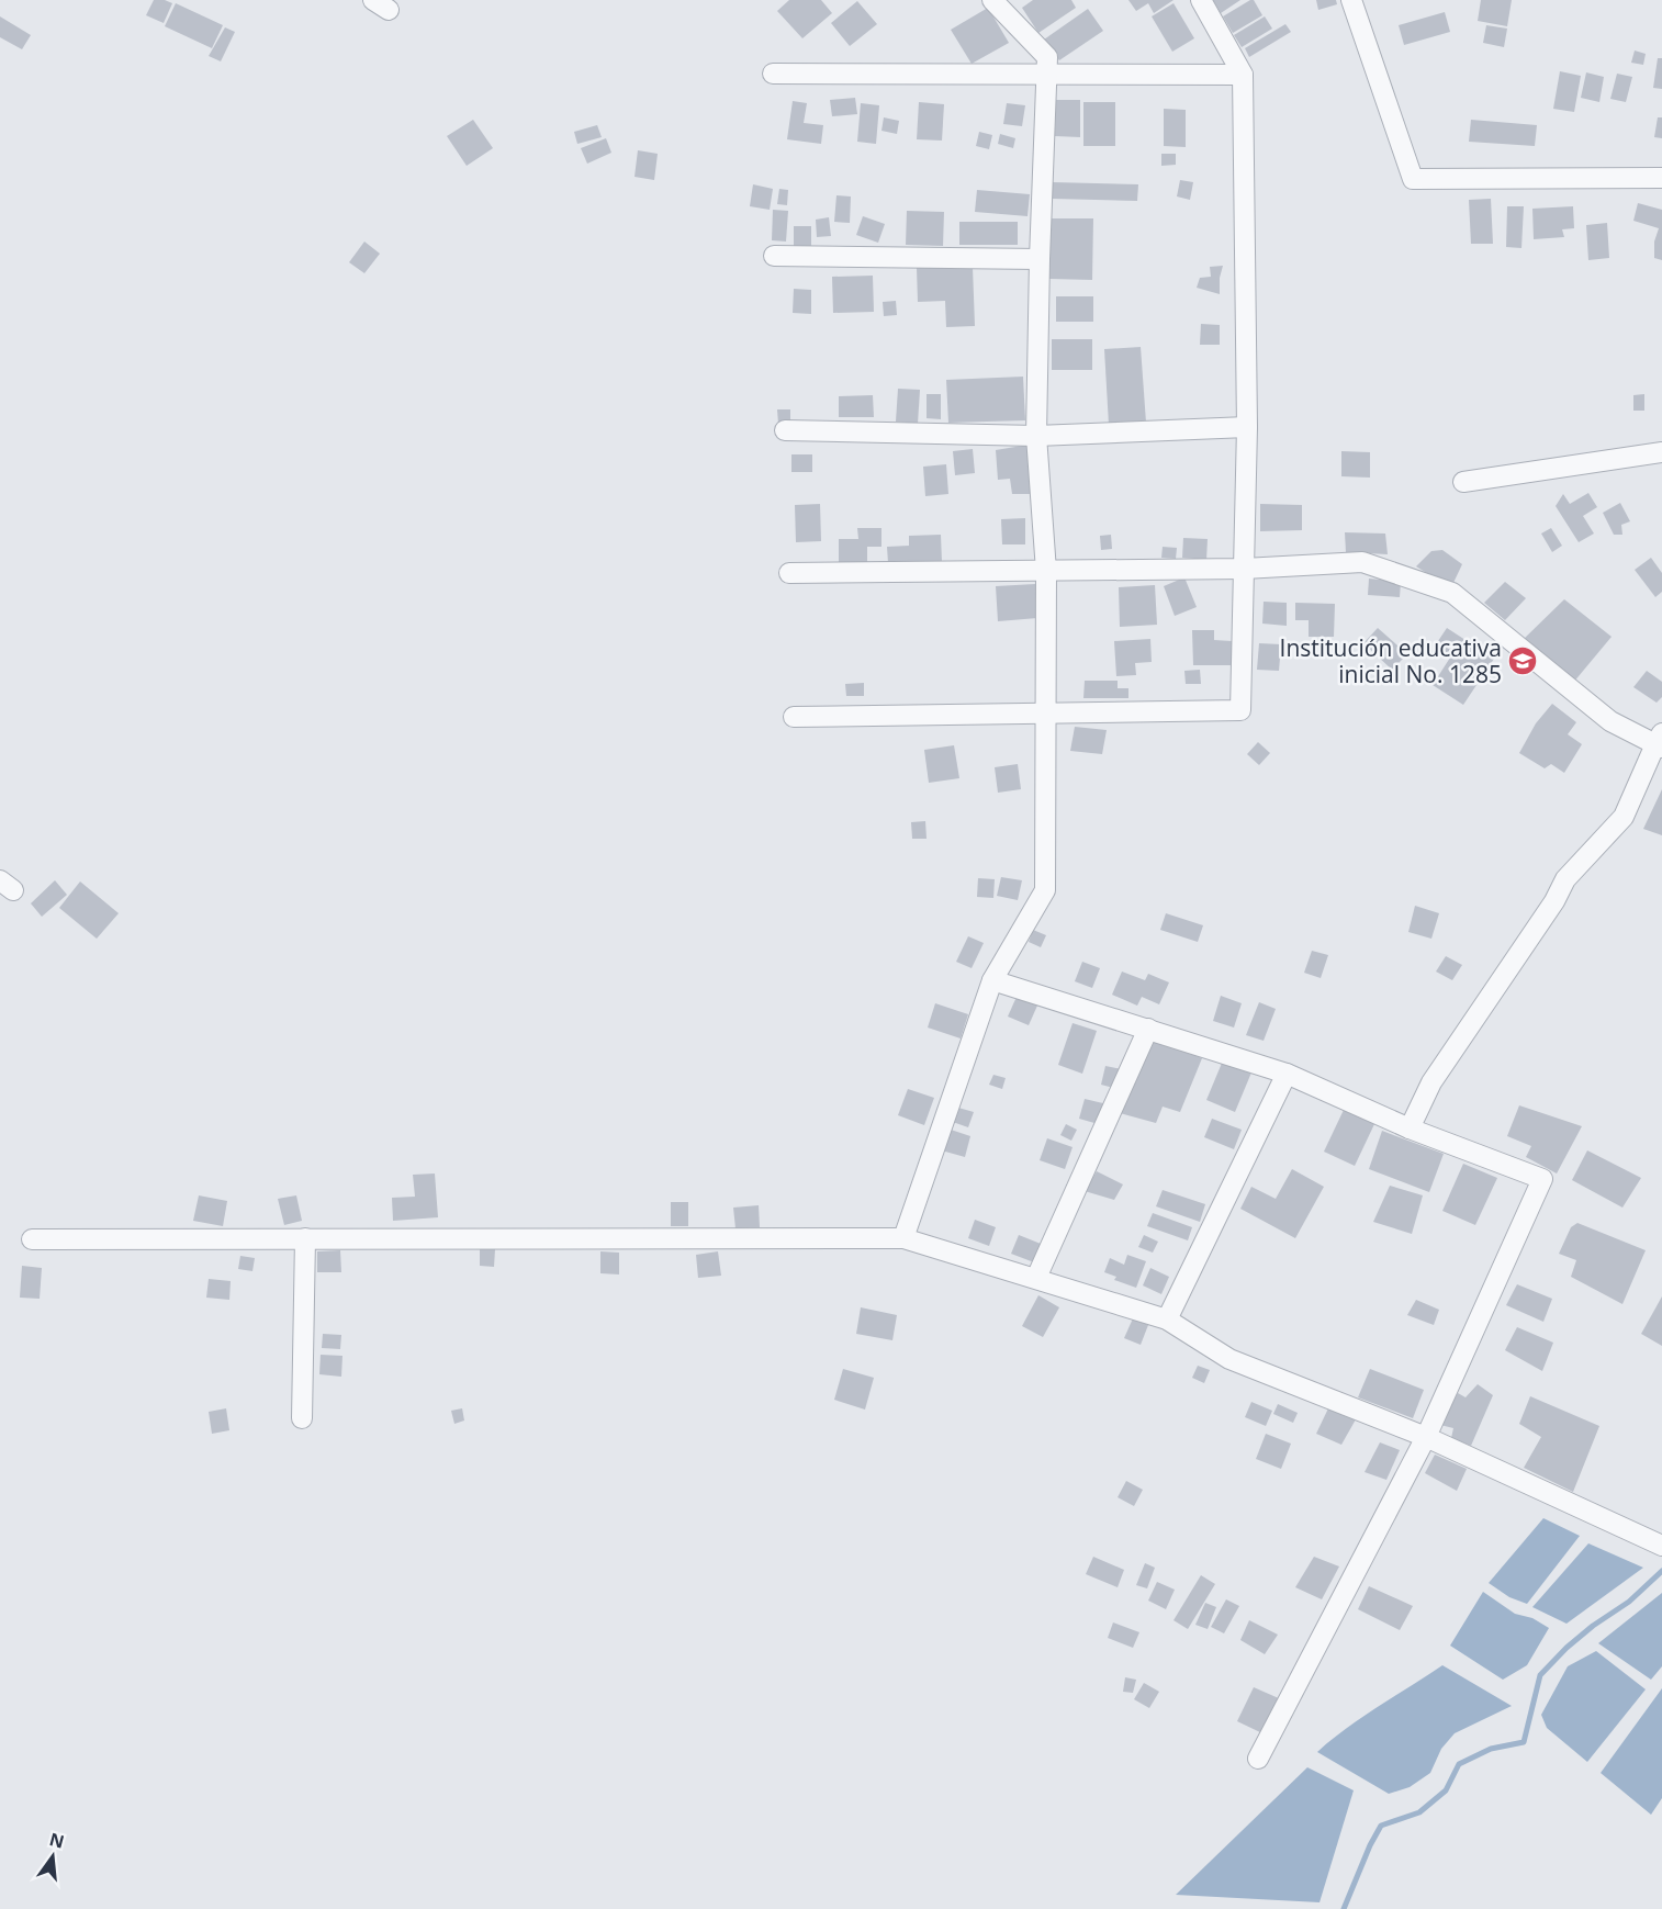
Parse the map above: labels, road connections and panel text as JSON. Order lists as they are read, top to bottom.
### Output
{
  "places": {
    "school or university": ["Institución educativa inicial No. 1285"]
  },
  "north": "top"
}
